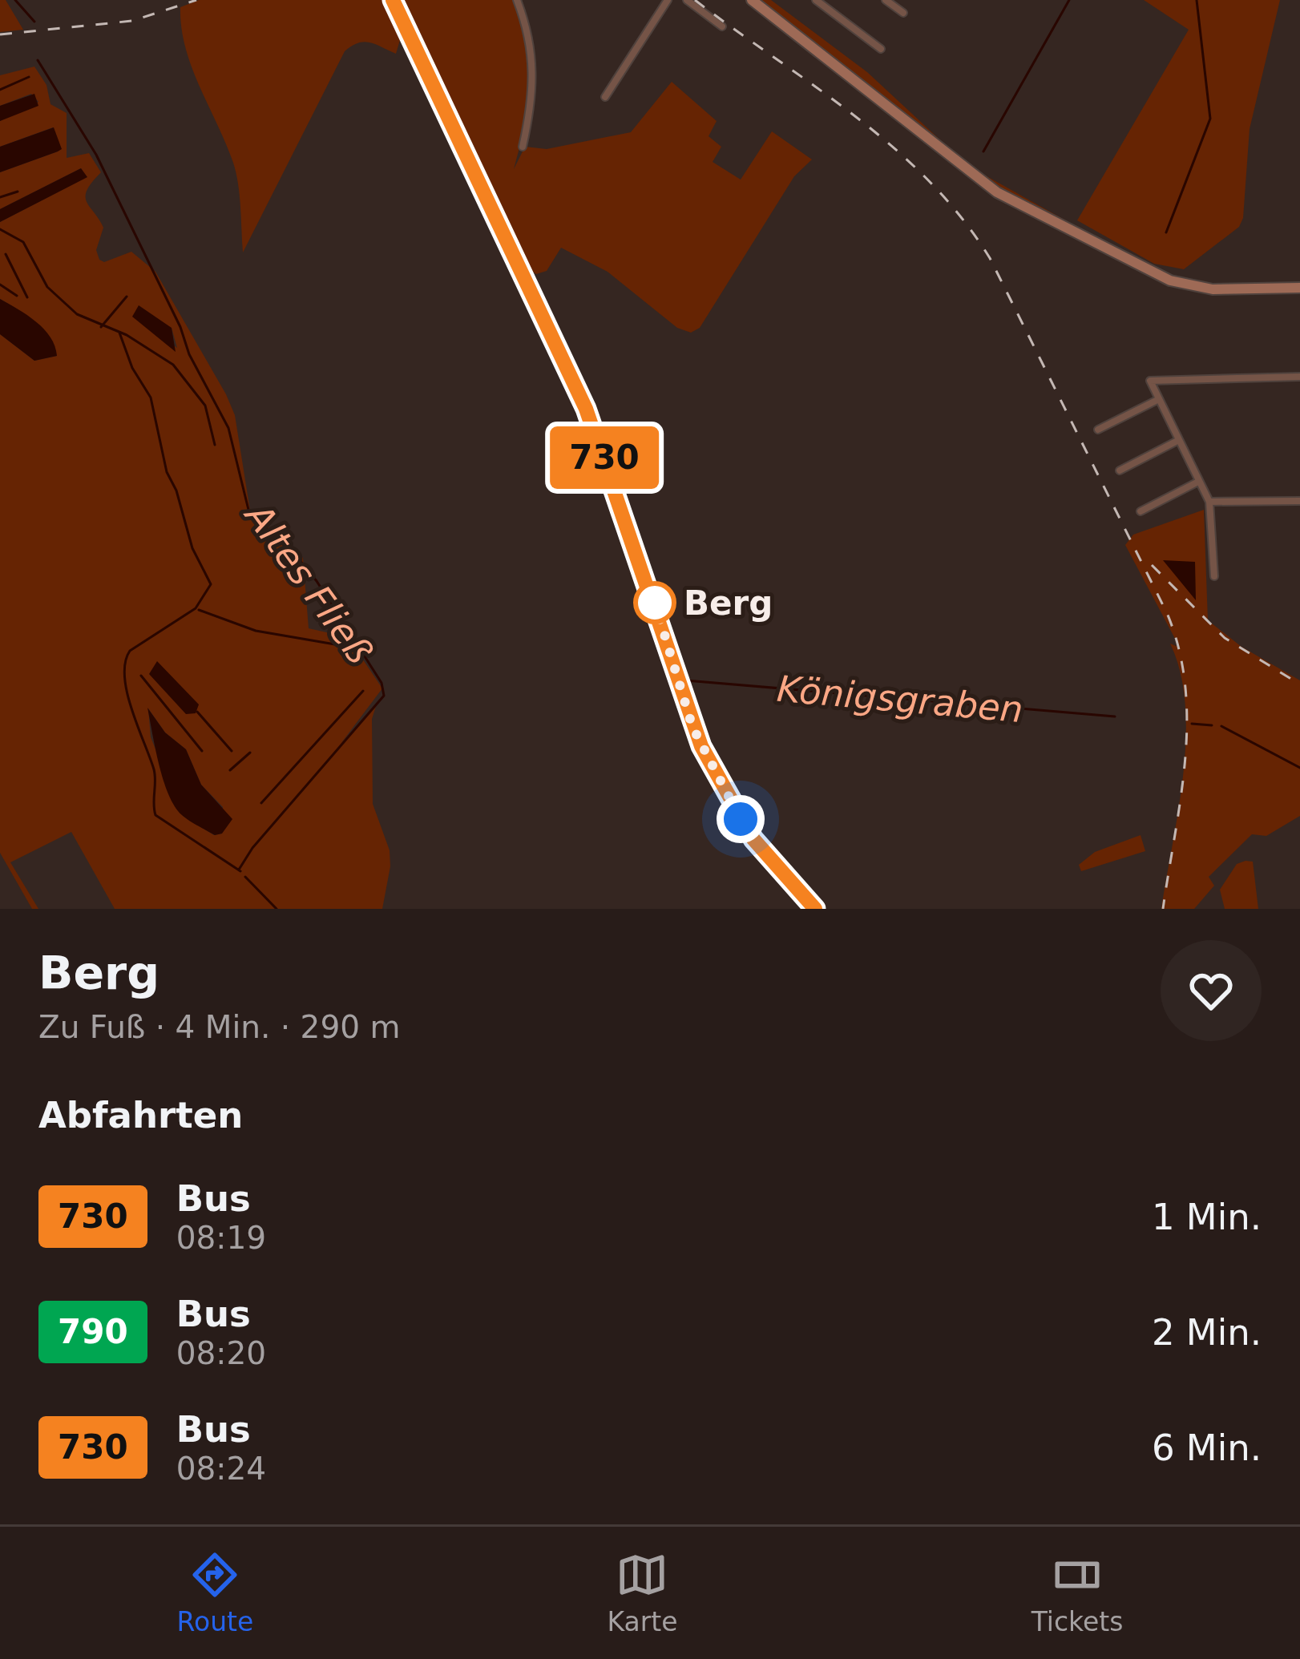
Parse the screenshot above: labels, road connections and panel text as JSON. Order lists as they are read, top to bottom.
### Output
{
  "water": ["Altes Fließ", "Königsgraben"],
  "places": ["Berg"],
  "lines": ["bus line 730"],
  "page": {
    "on_map": "730",
    "heading": [
      ["Berg", "Zu Fuß · 4 Min. · 290 m"],
      "Abfahrten"
    ],
    "list": [
      {
        "mark": "730",
        "name": "Bus",
        "note": "08:19",
        "value": "1 Min."
      },
      {
        "mark": "790",
        "name": "Bus",
        "note": "08:20",
        "value": "2 Min."
      },
      {
        "mark": "730",
        "name": "Bus",
        "note": "08:24",
        "value": "6 Min."
      }
    ],
    "tabs": ["Route", "Karte", "Tickets"]
  }
}
